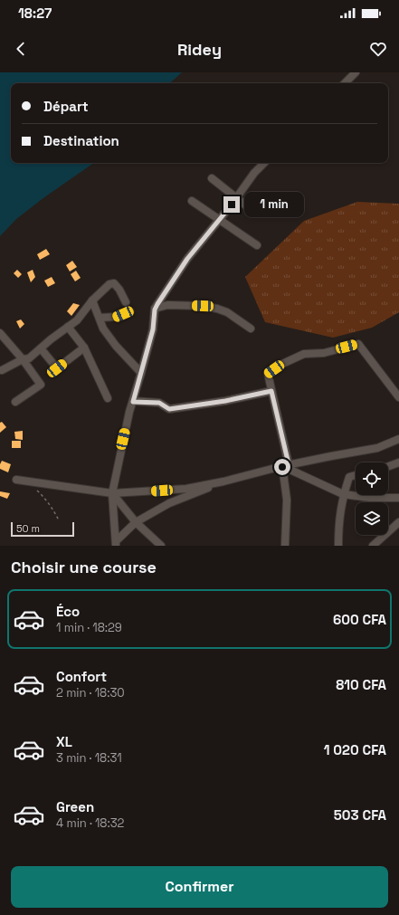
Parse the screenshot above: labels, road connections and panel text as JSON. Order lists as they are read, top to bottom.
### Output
{
  "scale_bar": "50 m",
  "page": {
    "status": "18:27",
    "header": "Ridey",
    "banner": ["Départ", "Destination"],
    "bubble": "1 min",
    "scale": "50 m",
    "heading": "Choisir une course",
    "list": [
      {
        "name": "Éco",
        "note": "1 min · 18:29",
        "value": "600 CFA"
      },
      {
        "name": "Confort",
        "note": "2 min · 18:30",
        "value": "810 CFA"
      },
      {
        "name": "XL",
        "note": "3 min · 18:31",
        "value": "1 020 CFA"
      },
      {
        "name": "Green",
        "note": "4 min · 18:32",
        "value": "503 CFA"
      }
    ],
    "buttons": "Confirmer"
  }
}
